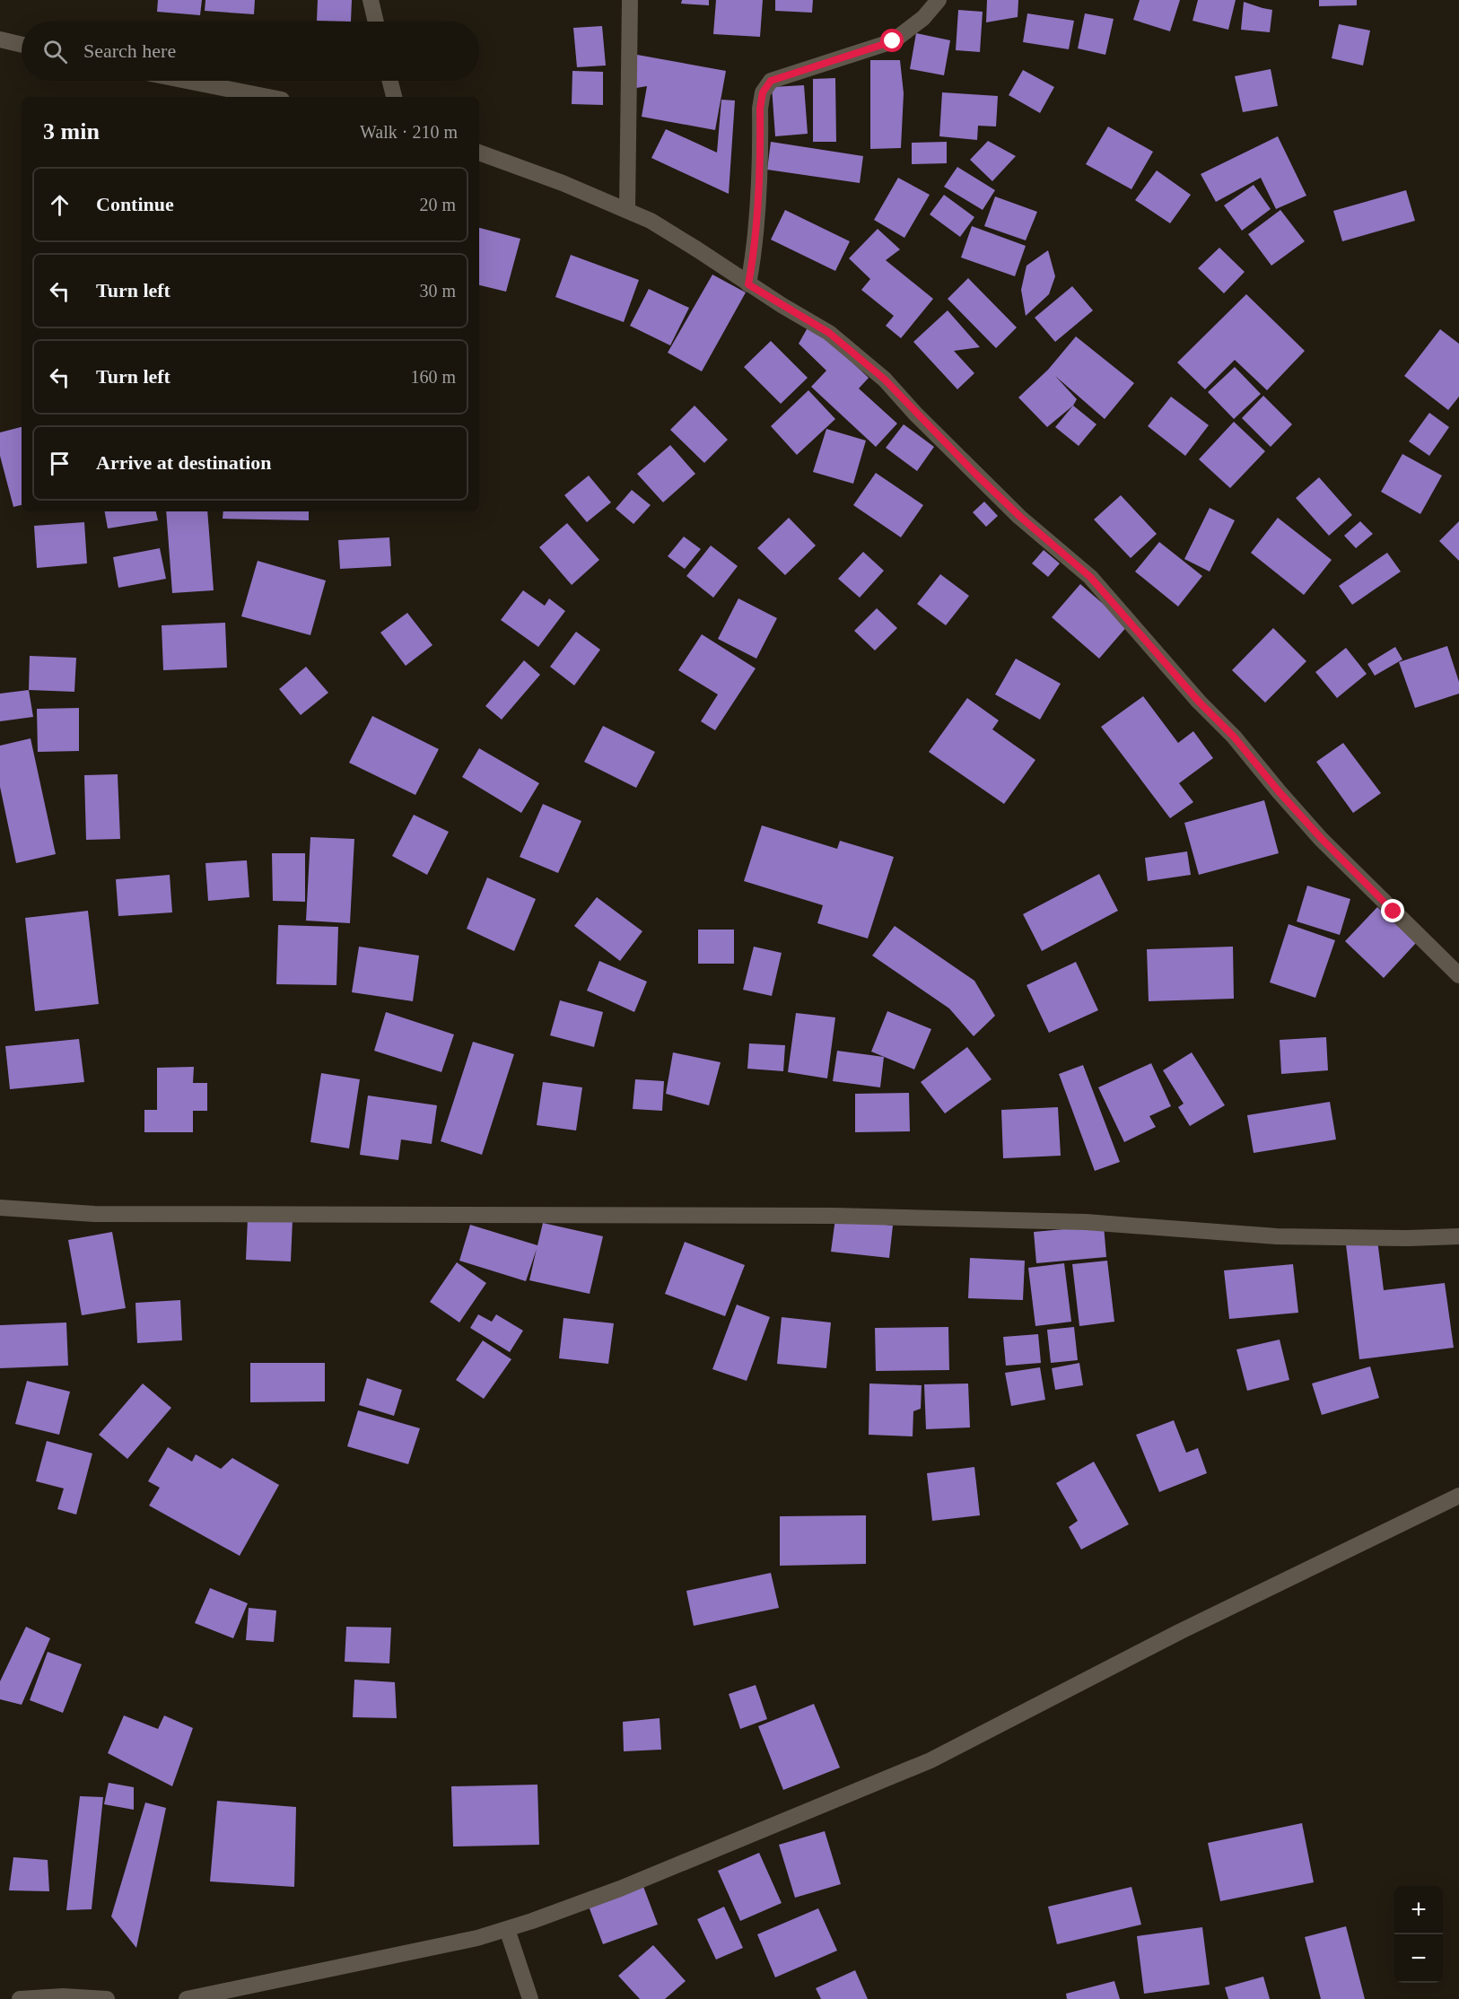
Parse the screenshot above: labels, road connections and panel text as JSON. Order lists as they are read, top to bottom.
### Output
{
  "page": {
    "search": "Search here",
    "heading": ["3 min", "Walk · 210 m"],
    "list": [
      ["Continue", "20 m"],
      ["Turn left", "30 m"],
      ["Turn left", "160 m"],
      "Arrive at destination"
    ],
    "map_buttons": ["+", "−"]
  }
}
